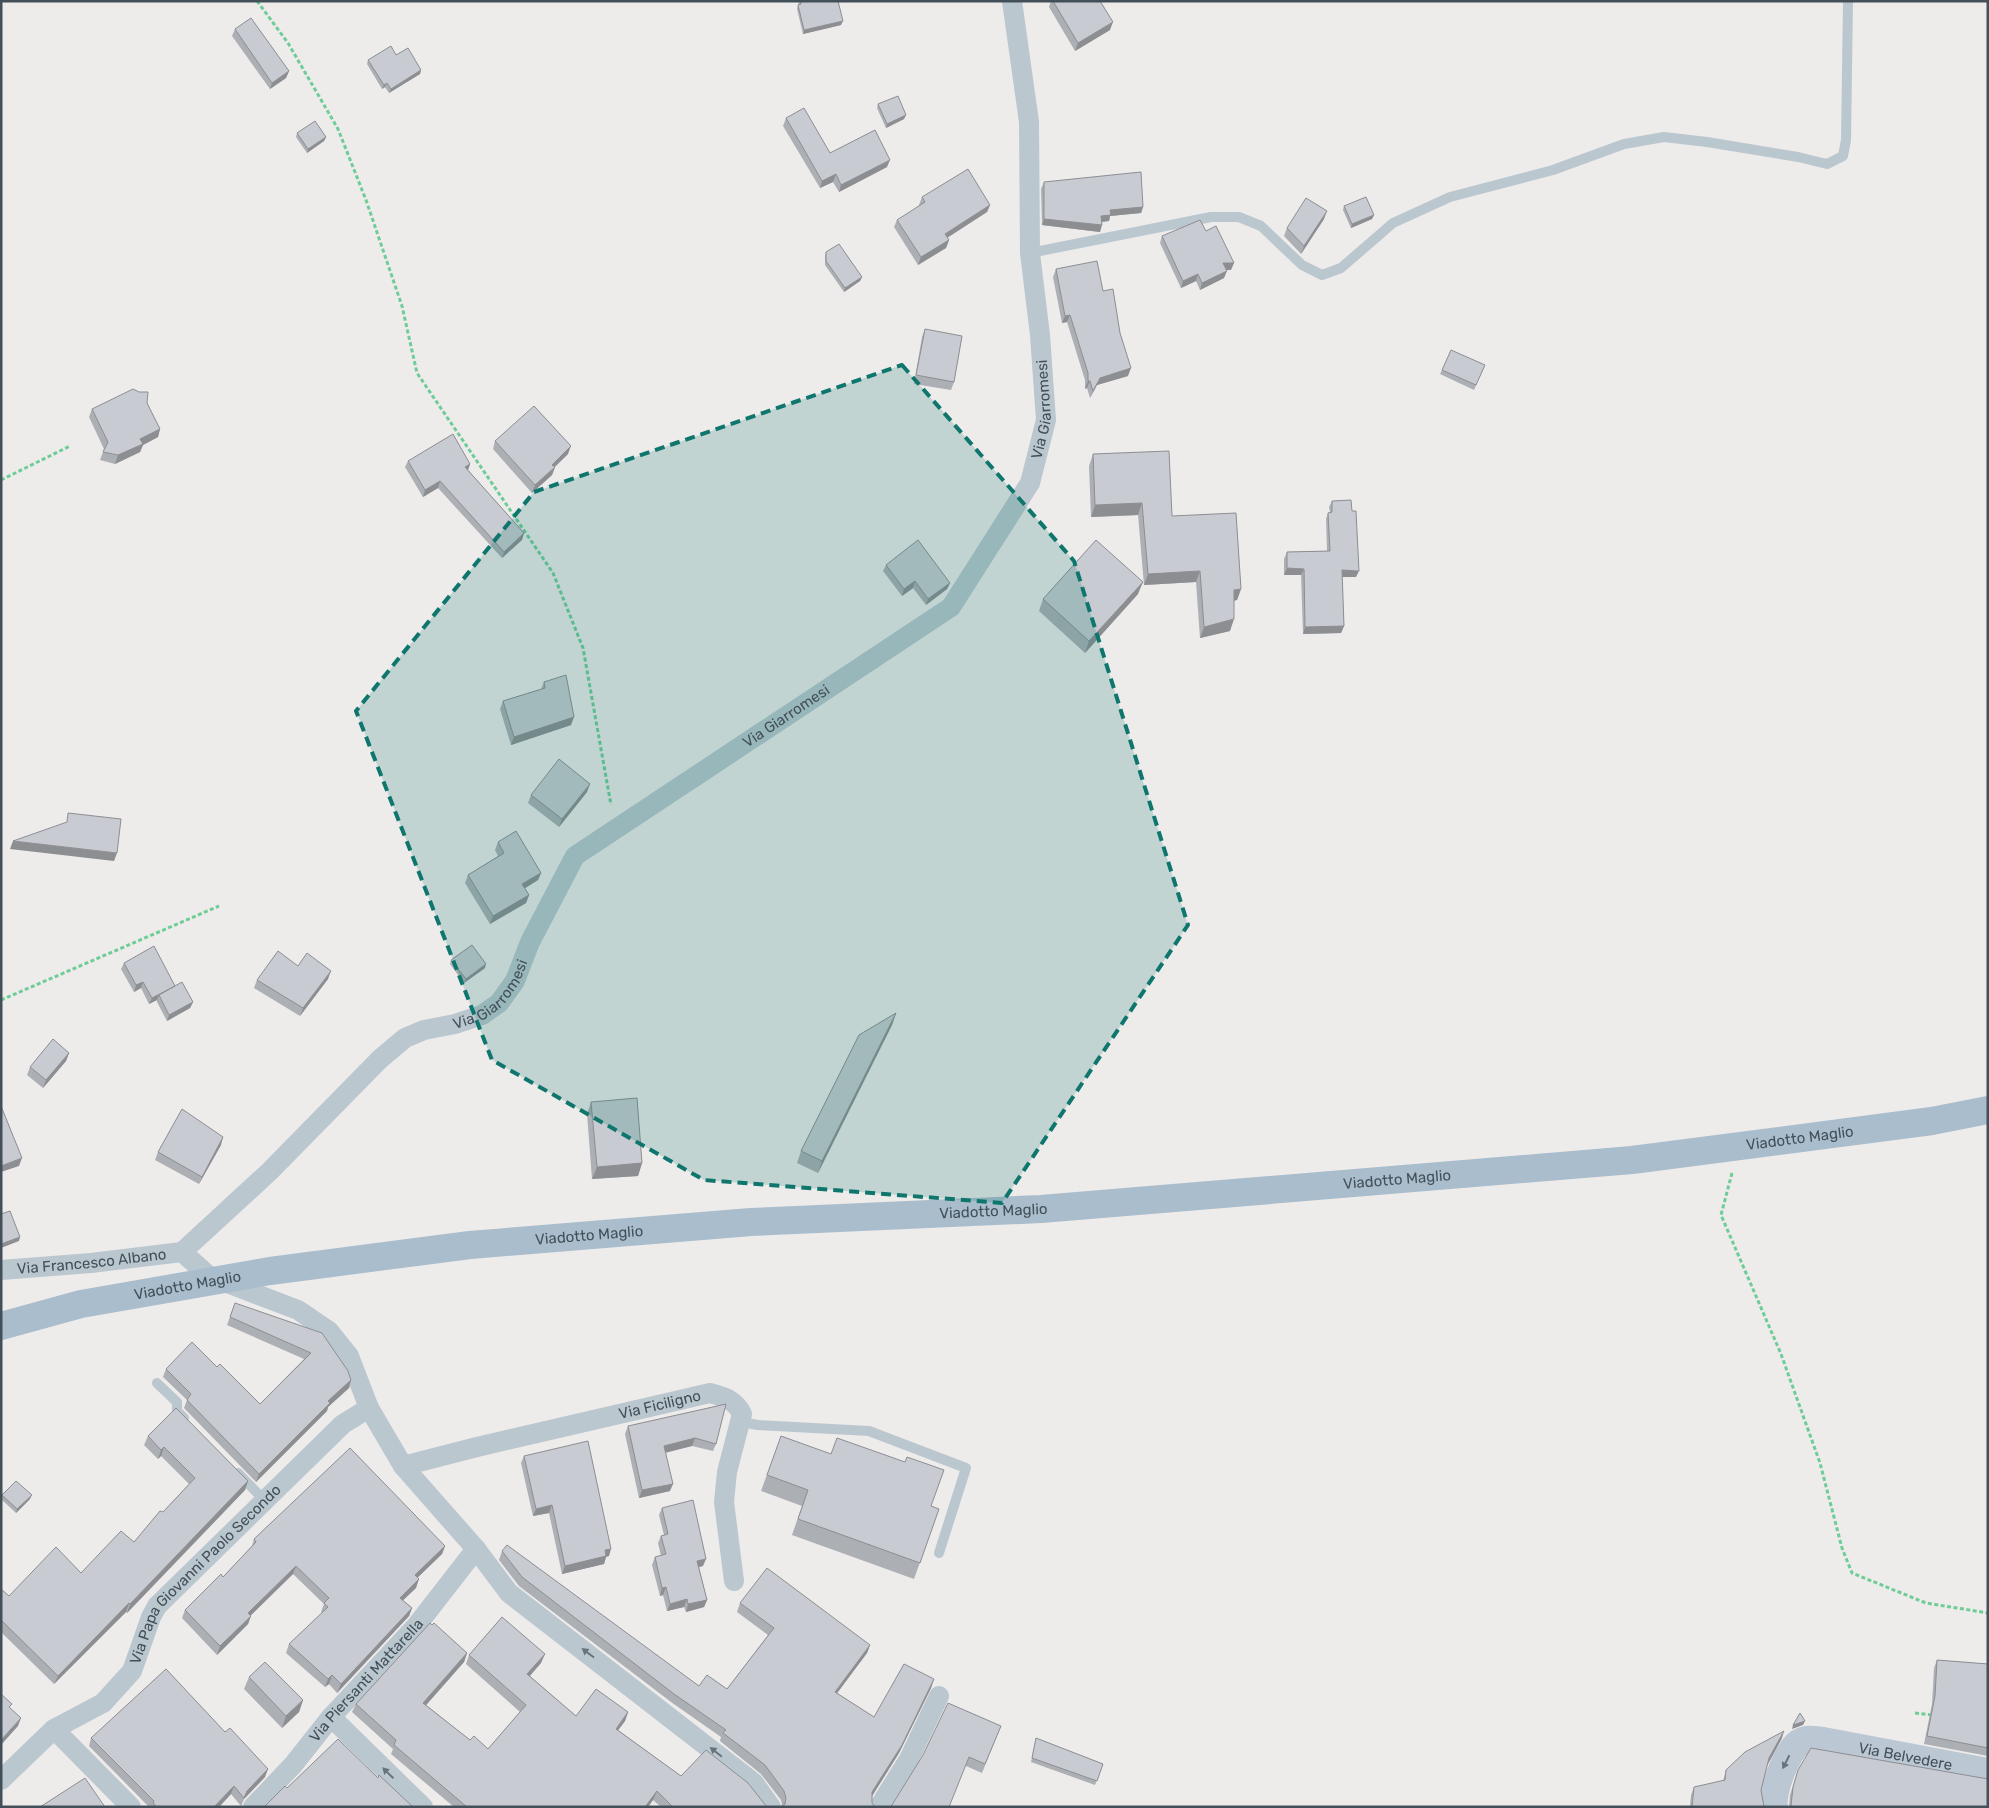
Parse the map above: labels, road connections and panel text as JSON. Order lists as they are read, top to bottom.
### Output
{
  "streets": {
    "main road": ["Viadotto Maglio", "Via Belvedere"],
    "street": [
      "Via Giarromesi",
      "Via Francesco Albano",
      "Via Ficiligno",
      "Via Papa Giovanni Paolo Secondo",
      "Via Piersanti Mattarella"
    ]
  },
  "crossings": [
    ["Via Giarromesi", "Via Francesco Albano"]
  ],
  "one_way": ["Via Belvedere"]
}
